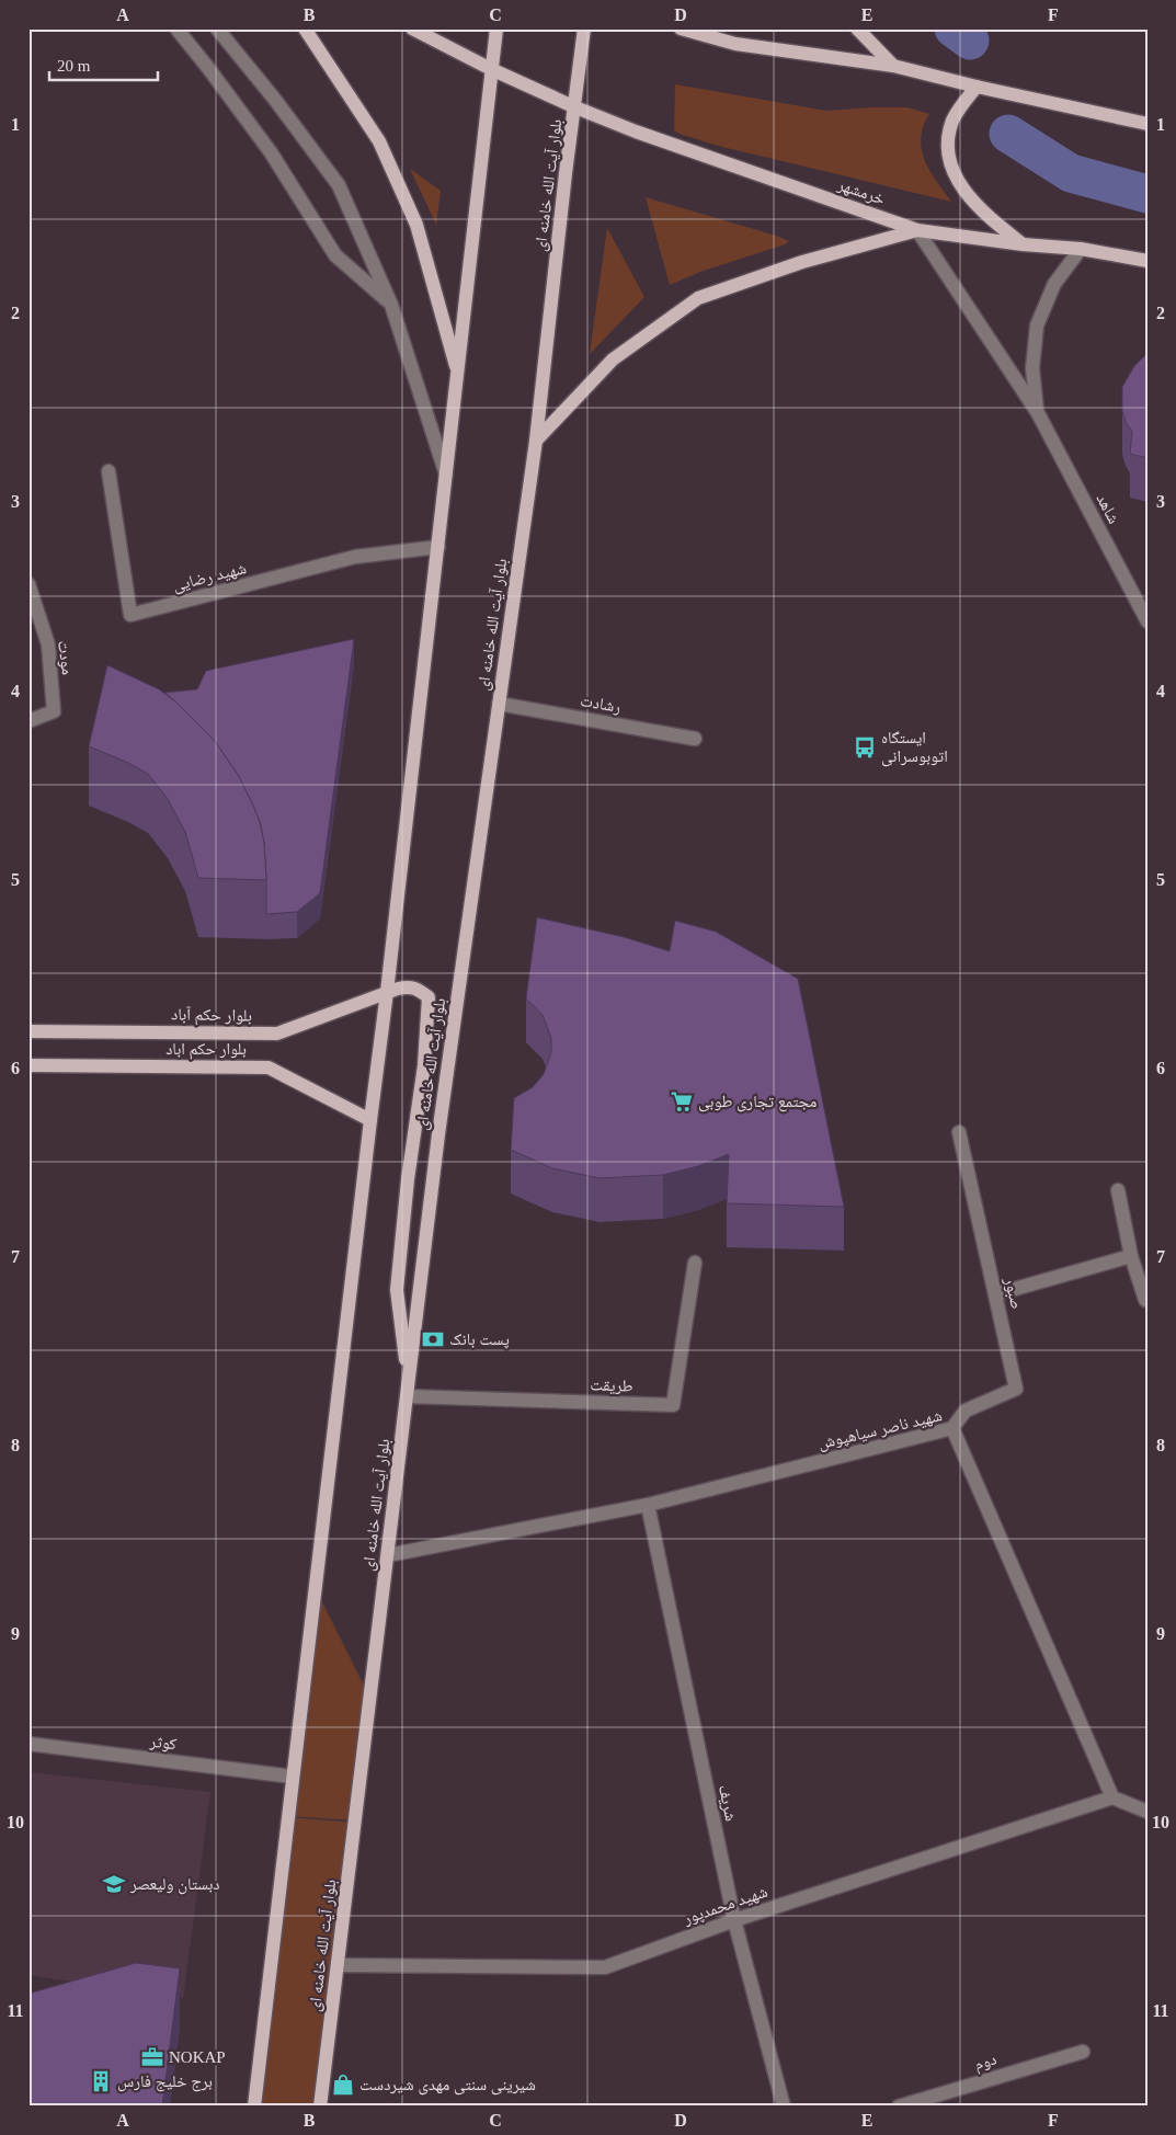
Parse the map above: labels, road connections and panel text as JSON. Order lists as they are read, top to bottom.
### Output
{
  "streets": {
    "main road": [
      "بلوار آیت الله خامنه ای",
      "خرمشهر",
      "بلوار حکم آباد",
      "بلوار حکم اباد"
    ],
    "street": [
      "شاهد",
      "شهید رضایی",
      "مودت",
      "رشادت",
      "صبور",
      "طریقت",
      "شهید ناصر سیاهپوش",
      "کوثر",
      "شریف",
      "شهید محمدپور",
      "دوم"
    ]
  },
  "crossings": [
    ["بلوار آیت الله خامنه ای", "خرمشهر"],
    ["بلوار آیت الله خامنه ای", "رشادت"],
    ["بلوار آیت الله خامنه ای", "بلوار حکم آباد"],
    ["بلوار آیت الله خامنه ای", "طریقت"],
    ["بلوار آیت الله خامنه ای", "شهید ناصر سیاهپوش"],
    ["بلوار آیت الله خامنه ای", "شهید محمدپور"],
    ["خرمشهر", "شاهد"],
    ["صبور", "شهید ناصر سیاهپوش"],
    ["شهید ناصر سیاهپوش", "شریف"],
    ["شهید ناصر سیاهپوش", "شهید محمدپور"],
    ["شریف", "شهید محمدپور"]
  ],
  "places": {
    "bus stop": ["ایستگاه اتوبوسرانی"],
    "supermarket": ["مجتمع تجاری طوبی"],
    "bank": ["پست بانک"],
    "school or university": ["دبستان ولیعصر"],
    "office": ["NOKAP"],
    "building": ["برج خلیج فارس"],
    "shop": ["شیرینی سنتی مهدی شیردست"]
  },
  "scale_bar": "20 m",
  "grid": {
    "columns": [
      "A",
      "B",
      "C",
      "D",
      "E",
      "F"
    ],
    "rows": [
      "1",
      "2",
      "3",
      "4",
      "5",
      "6",
      "7",
      "8",
      "9",
      "10",
      "11"
    ]
  }
}
